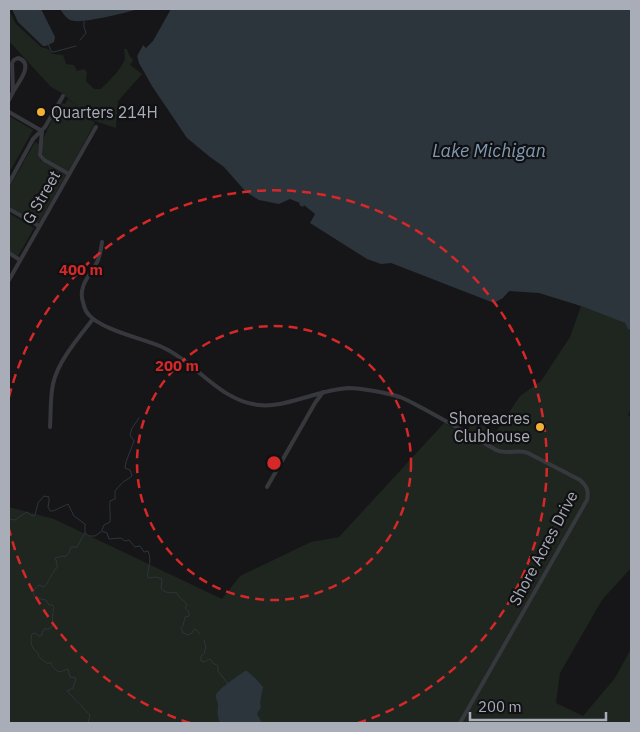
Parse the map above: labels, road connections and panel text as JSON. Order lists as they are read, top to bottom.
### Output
{
  "streets": {
    "street": ["G Street", "Shore Acres Drive"]
  },
  "water": ["Lake Michigan"],
  "places": ["Quarters 214H", "Shoreacres Clubhouse"],
  "scale_bar": "200 m",
  "rings": ["400 m", "200 m"]
}
